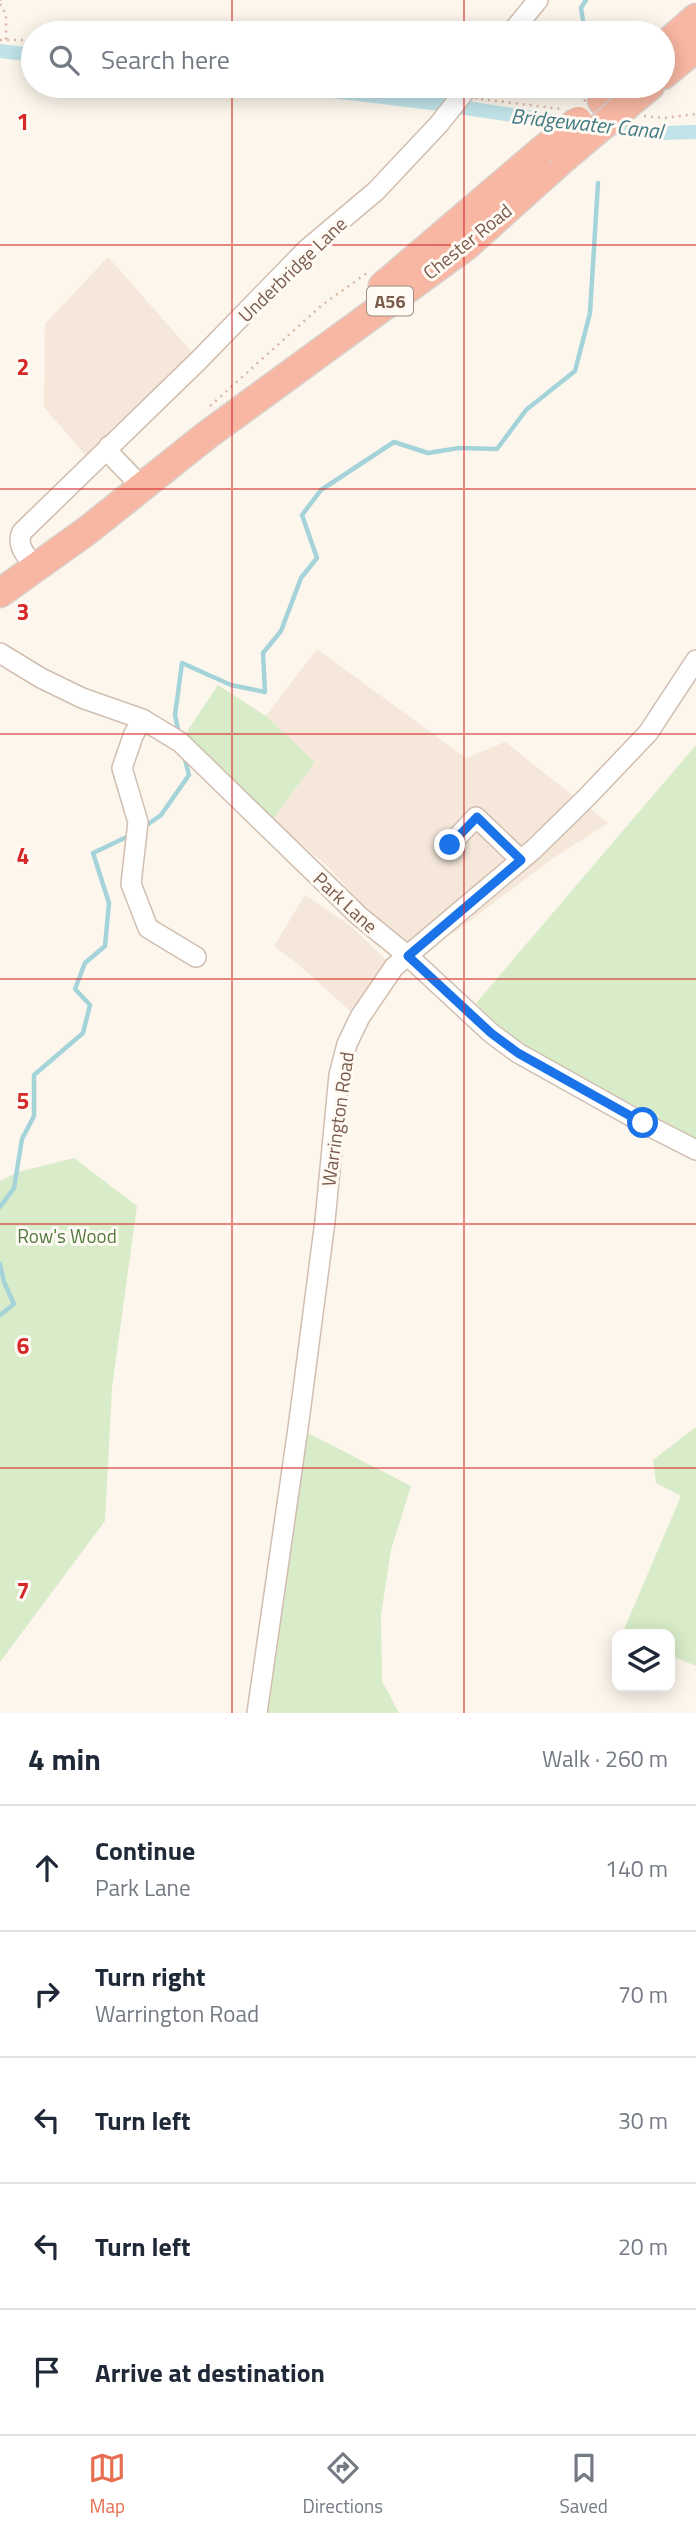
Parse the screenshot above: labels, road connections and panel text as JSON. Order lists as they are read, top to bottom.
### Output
{
  "streets": {
    "highway": ["Chester Road", "A56"],
    "street": ["Underbridge Lane", "Park Lane", "Warrington Road"]
  },
  "crossings": [
    ["Chester Road", "Underbridge Lane"],
    ["Park Lane", "Warrington Road"]
  ],
  "water": ["Bridgewater Canal"],
  "parks": ["Row's Wood"],
  "page": {
    "search": "Search here",
    "heading": ["4 min", "Walk · 260 m"],
    "list": [
      ["Continue", "Park Lane", "140 m"],
      ["Turn right", "Warrington Road", "70 m"],
      ["Turn left", "30 m"],
      ["Turn left", "20 m"],
      "Arrive at destination"
    ],
    "nav": ["Map", "Directions", "Saved"]
  },
  "grid": {
    "rows": [
      "1",
      "2",
      "3",
      "4",
      "5",
      "6",
      "7"
    ]
  }
}
